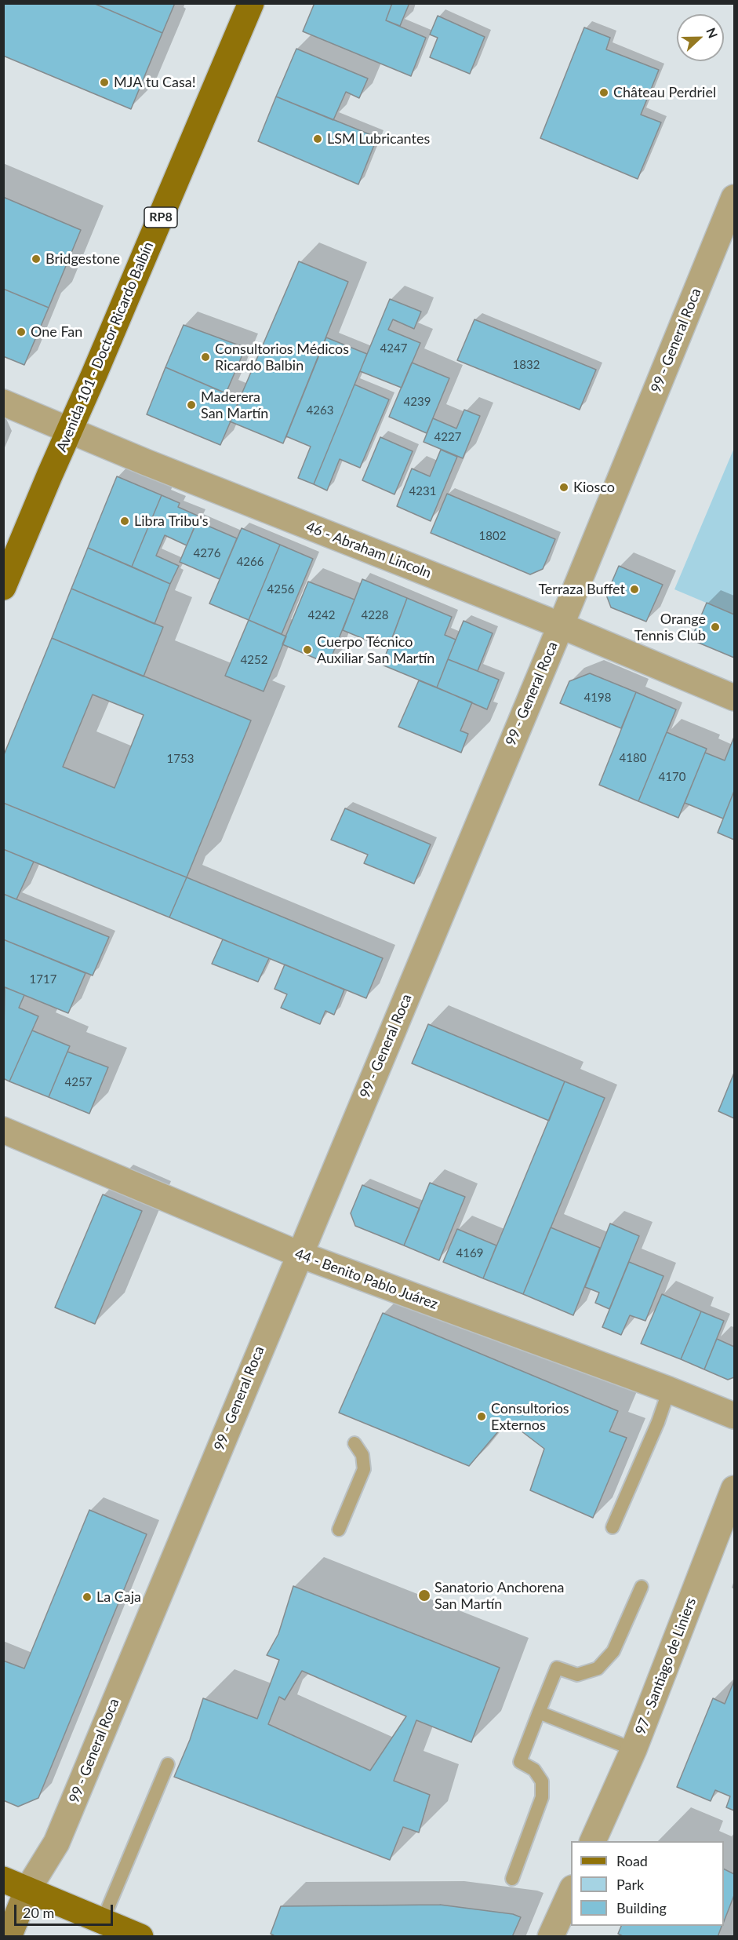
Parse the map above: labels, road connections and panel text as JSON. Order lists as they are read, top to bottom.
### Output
{
  "streets": {
    "main road": ["RP8", "Avenida 101 - Doctor Ricardo Balbín"],
    "street": [
      "99 - General Roca",
      "46 - Abraham Lincoln",
      "44 - Benito Pablo Juárez",
      "97 - Santiago de Liniers"
    ]
  },
  "crossings": [
    ["99 - General Roca", "46 - Abraham Lincoln"],
    ["99 - General Roca", "44 - Benito Pablo Juárez"],
    ["Avenida 101 - Doctor Ricardo Balbín", "46 - Abraham Lincoln"]
  ],
  "places": [
    "MJA tu Casa!",
    "Château Perdriel",
    "LSM Lubricantes",
    "Bridgestone",
    "One Fan",
    "Consultorios Médicos Ricardo Balbin",
    "Maderera San Martín",
    "Kiosco",
    "Libra Tribu's",
    "Terraza Buffet",
    "Orange Tennis Club",
    "Cuerpo Técnico Auxiliar San Martín",
    "Consultorios Externos",
    "Sanatorio Anchorena San Martín",
    "La Caja"
  ],
  "house_numbers": [
    "4247",
    "1832",
    "4239",
    "4263",
    "4227",
    "4231",
    "1802",
    "4276",
    "4266",
    "4256",
    "4242",
    "4228",
    "4252",
    "4198",
    "4180",
    "1753",
    "4170",
    "1717",
    "4257",
    "4169"
  ],
  "legend": ["Road", "Park", "Building"],
  "scale_bar": "20 m",
  "north": "right"
}
